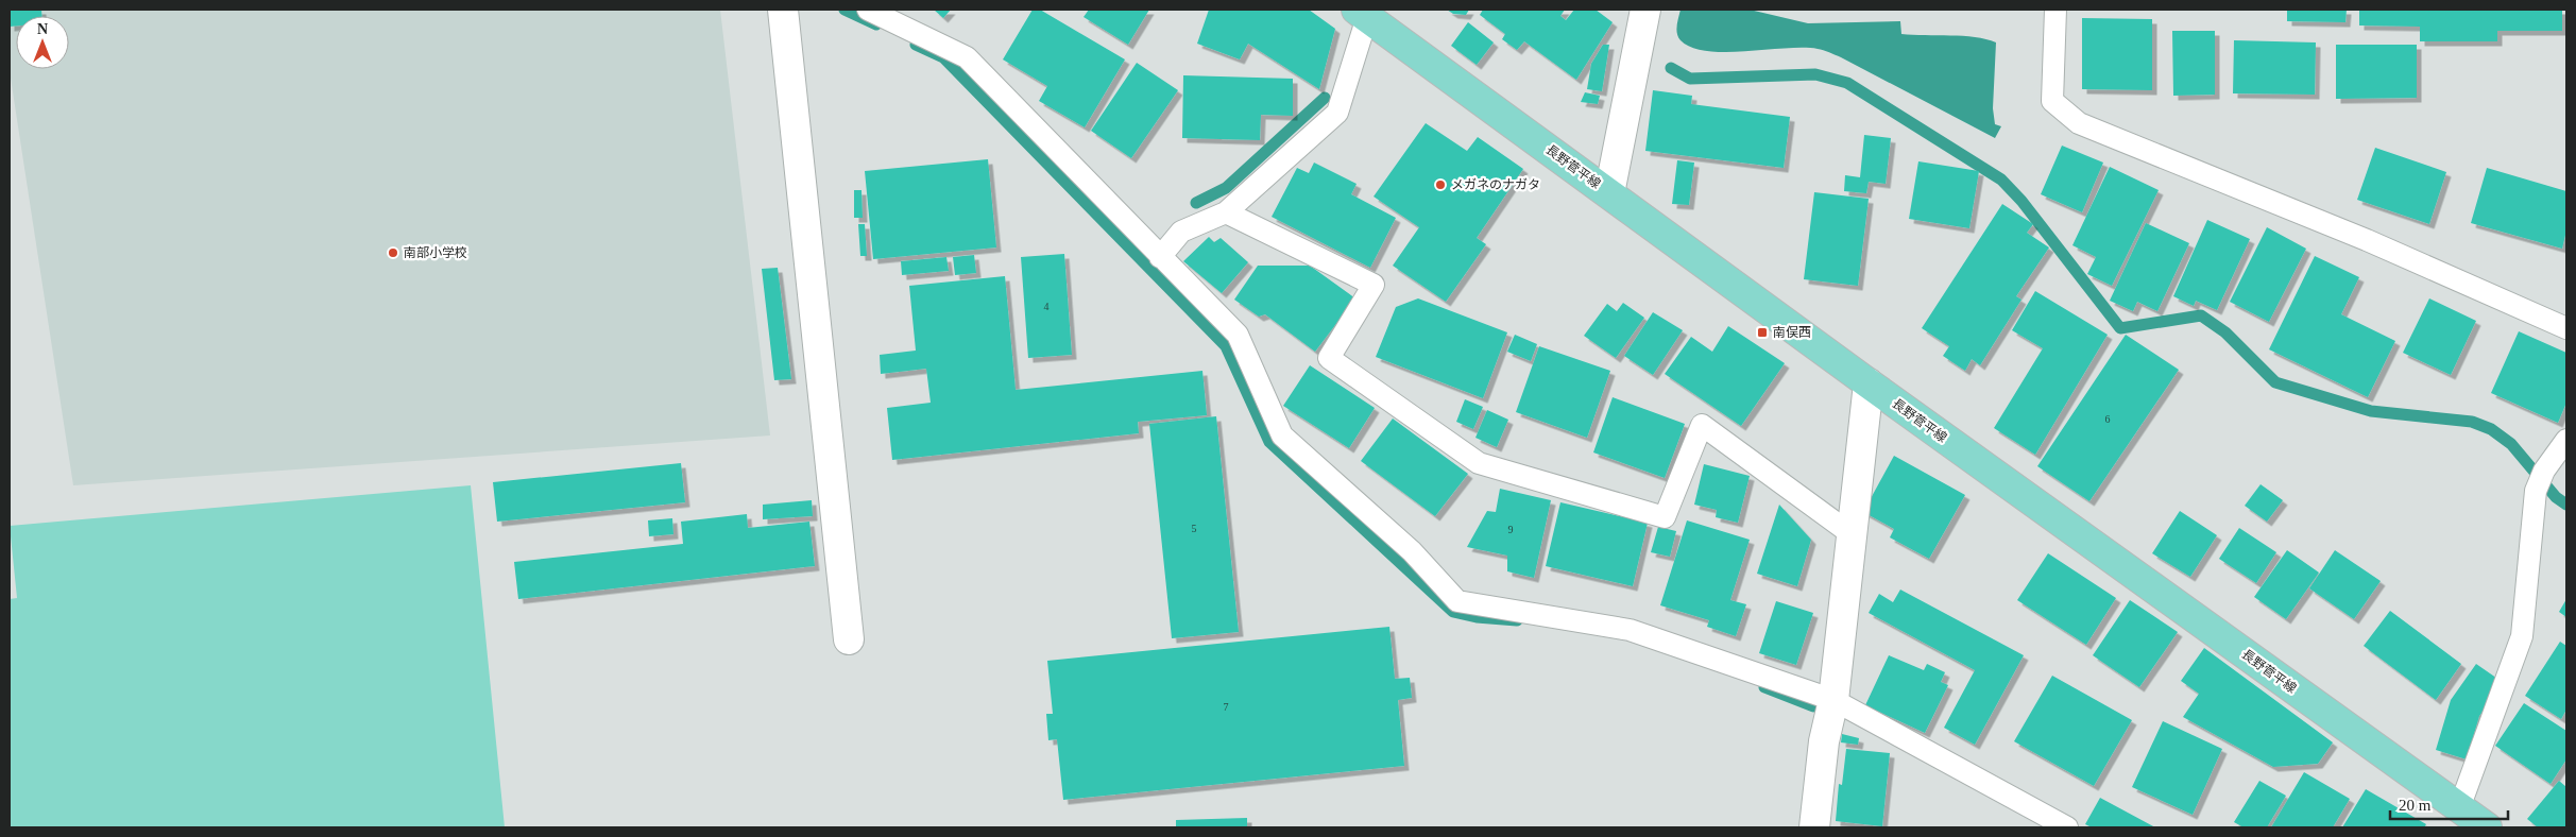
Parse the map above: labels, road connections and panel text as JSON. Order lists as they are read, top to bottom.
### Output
{
  "streets": {
    "main road": ["長野菅平線"]
  },
  "places": {
    "other": ["メガネのナガタ", "南部小学校"],
    "transit": ["南俣西"]
  },
  "house_numbers": [
    "4",
    "6",
    "5",
    "9",
    "7"
  ],
  "scale_bar": "20 m",
  "north": "top"
}
